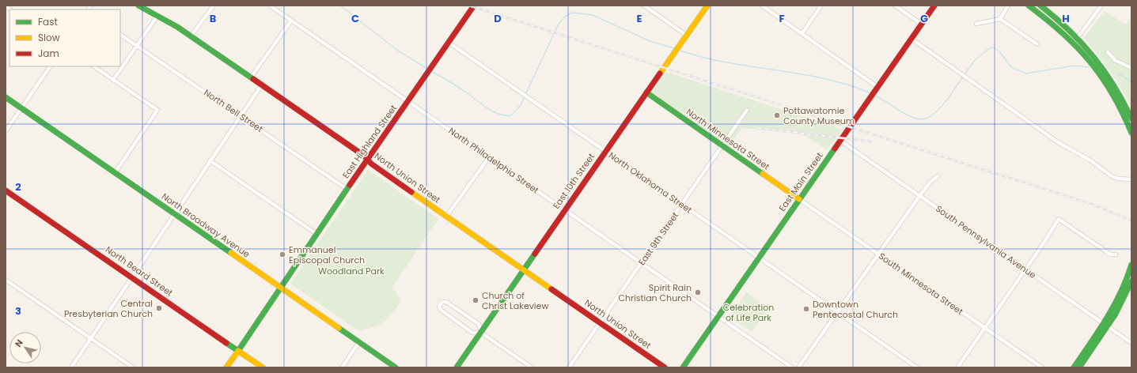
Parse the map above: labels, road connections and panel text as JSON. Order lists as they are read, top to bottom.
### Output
{
  "streets": {
    "street": [
      "North Bell Street",
      "North Minnesota Street",
      "East Highland Street",
      "North Philadelphia Street",
      "North Union Street",
      "East 10th Street",
      "East Main Street",
      "North Oklahoma Street",
      "North Broadway Avenue",
      "East 9th Street",
      "South Pennsylvania Avenue",
      "North Beard Street",
      "South Minnesota Street"
    ]
  },
  "crossings": [
    ["North Bell Street", "East Highland Street"],
    ["North Minnesota Street", "East 10th Street"],
    ["North Minnesota Street", "East Main Street"],
    ["North Minnesota Street", "East 9th Street"],
    ["North Minnesota Street", "South Minnesota Street"],
    ["East Highland Street", "North Philadelphia Street"],
    ["East Highland Street", "North Union Street"],
    ["East Highland Street", "North Oklahoma Street"],
    ["East Highland Street", "North Broadway Avenue"],
    ["East Highland Street", "North Beard Street"],
    ["North Philadelphia Street", "East 10th Street"],
    ["North Philadelphia Street", "East Main Street"],
    ["North Philadelphia Street", "East 9th Street"],
    ["North Union Street", "East 10th Street"],
    ["North Union Street", "East 9th Street"],
    ["East 10th Street", "North Oklahoma Street"],
    ["East Main Street", "North Oklahoma Street"],
    ["East Main Street", "South Pennsylvania Avenue"],
    ["East Main Street", "South Minnesota Street"],
    ["North Oklahoma Street", "East 9th Street"]
  ],
  "parks": ["Woodland Park", "Celebration of Life Park"],
  "places": [
    "Pottawatomie County Museum",
    "Emmanuel Episcopal Church",
    "Spirit Rain Christian Church",
    "Church of Christ Lakeview",
    "Central Presbyterian Church",
    "Downtown Pentecostal Church"
  ],
  "legend": ["Fast", "Slow", "Jam"],
  "north": "top left",
  "grid": {
    "columns": [
      "B",
      "C",
      "D",
      "E",
      "F",
      "G",
      "H"
    ],
    "rows": ["2", "3"]
  }
}
